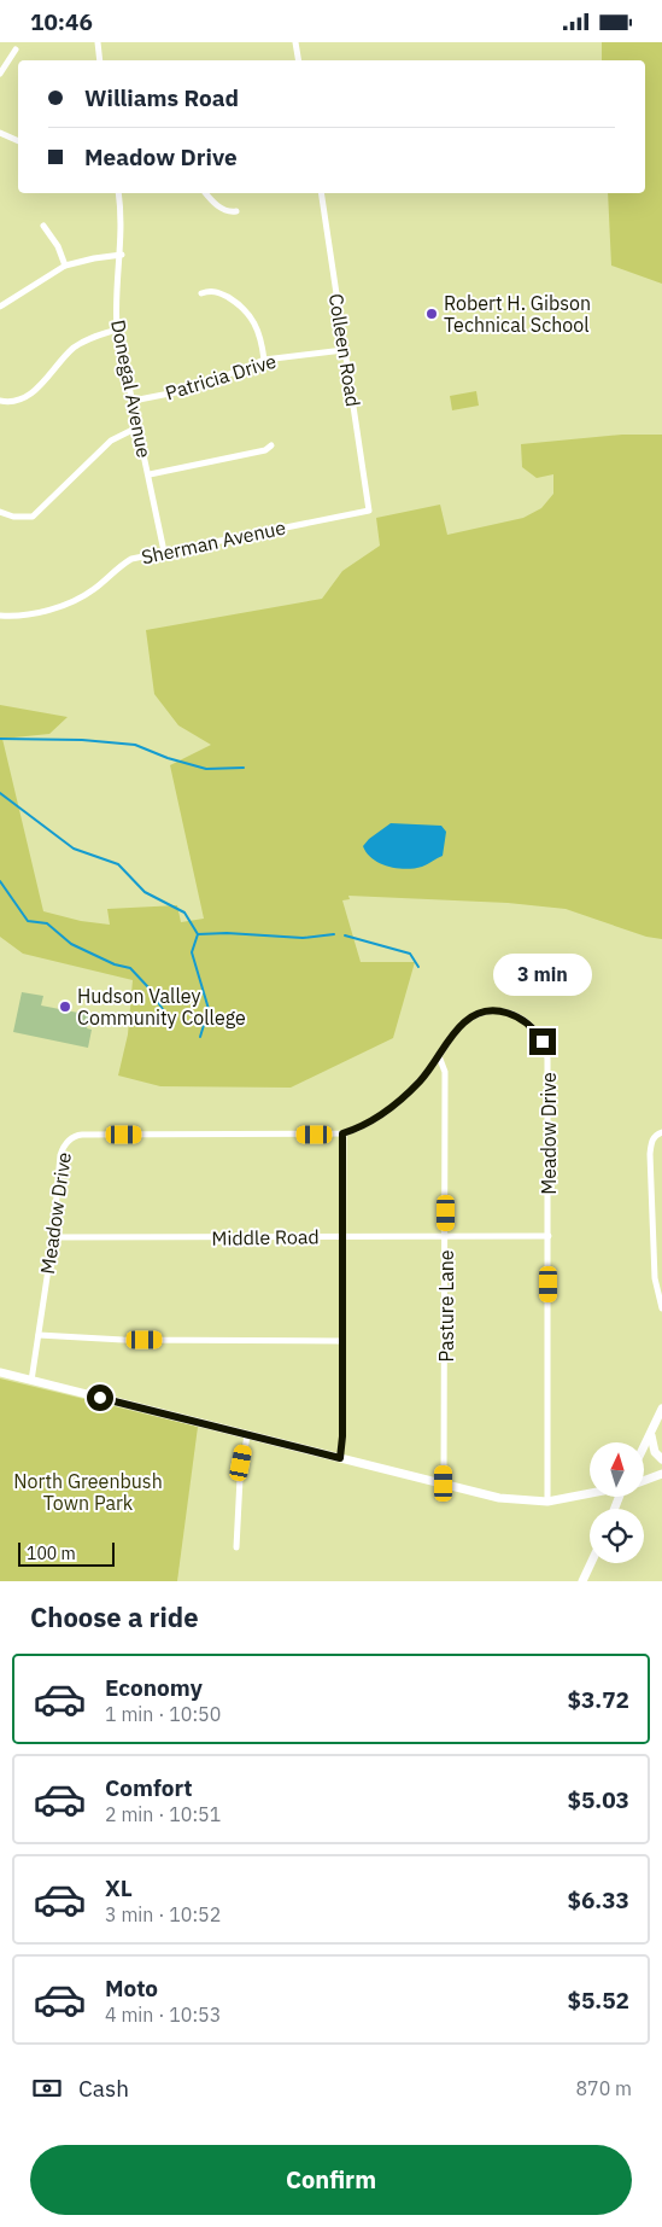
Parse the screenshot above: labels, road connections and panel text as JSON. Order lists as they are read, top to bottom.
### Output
{
  "streets": {
    "street": [
      "Colleen Road",
      "Patricia Drive",
      "Donegal Avenue",
      "Sherman Avenue",
      "Meadow Drive",
      "Middle Road",
      "Pasture Lane"
    ]
  },
  "crossings": [
    ["Colleen Road", "Patricia Drive"],
    ["Colleen Road", "Sherman Avenue"],
    ["Patricia Drive", "Donegal Avenue"],
    ["Donegal Avenue", "Sherman Avenue"],
    ["Meadow Drive", "Middle Road"],
    ["Meadow Drive", "Pasture Lane"],
    ["Middle Road", "Pasture Lane"]
  ],
  "parks": ["North Greenbush Town Park"],
  "places": ["Robert H. Gibson Technical School", "Hudson Valley Community College"],
  "scale_bar": "100 m",
  "north": "top",
  "page": {
    "status": "10:46",
    "banner": ["Williams Road", "Meadow Drive"],
    "bubble": "3 min",
    "scale": "100 m",
    "heading": "Choose a ride",
    "list": [
      {
        "name": "Economy",
        "note": "1 min · 10:50",
        "value": "$3.72"
      },
      {
        "name": "Comfort",
        "note": "2 min · 10:51",
        "value": "$5.03"
      },
      {
        "name": "XL",
        "note": "3 min · 10:52",
        "value": "$6.33"
      },
      {
        "name": "Moto",
        "note": "4 min · 10:53",
        "value": "$5.52"
      }
    ],
    "pay": ["Cash", "870 m"],
    "buttons": "Confirm"
  }
}
